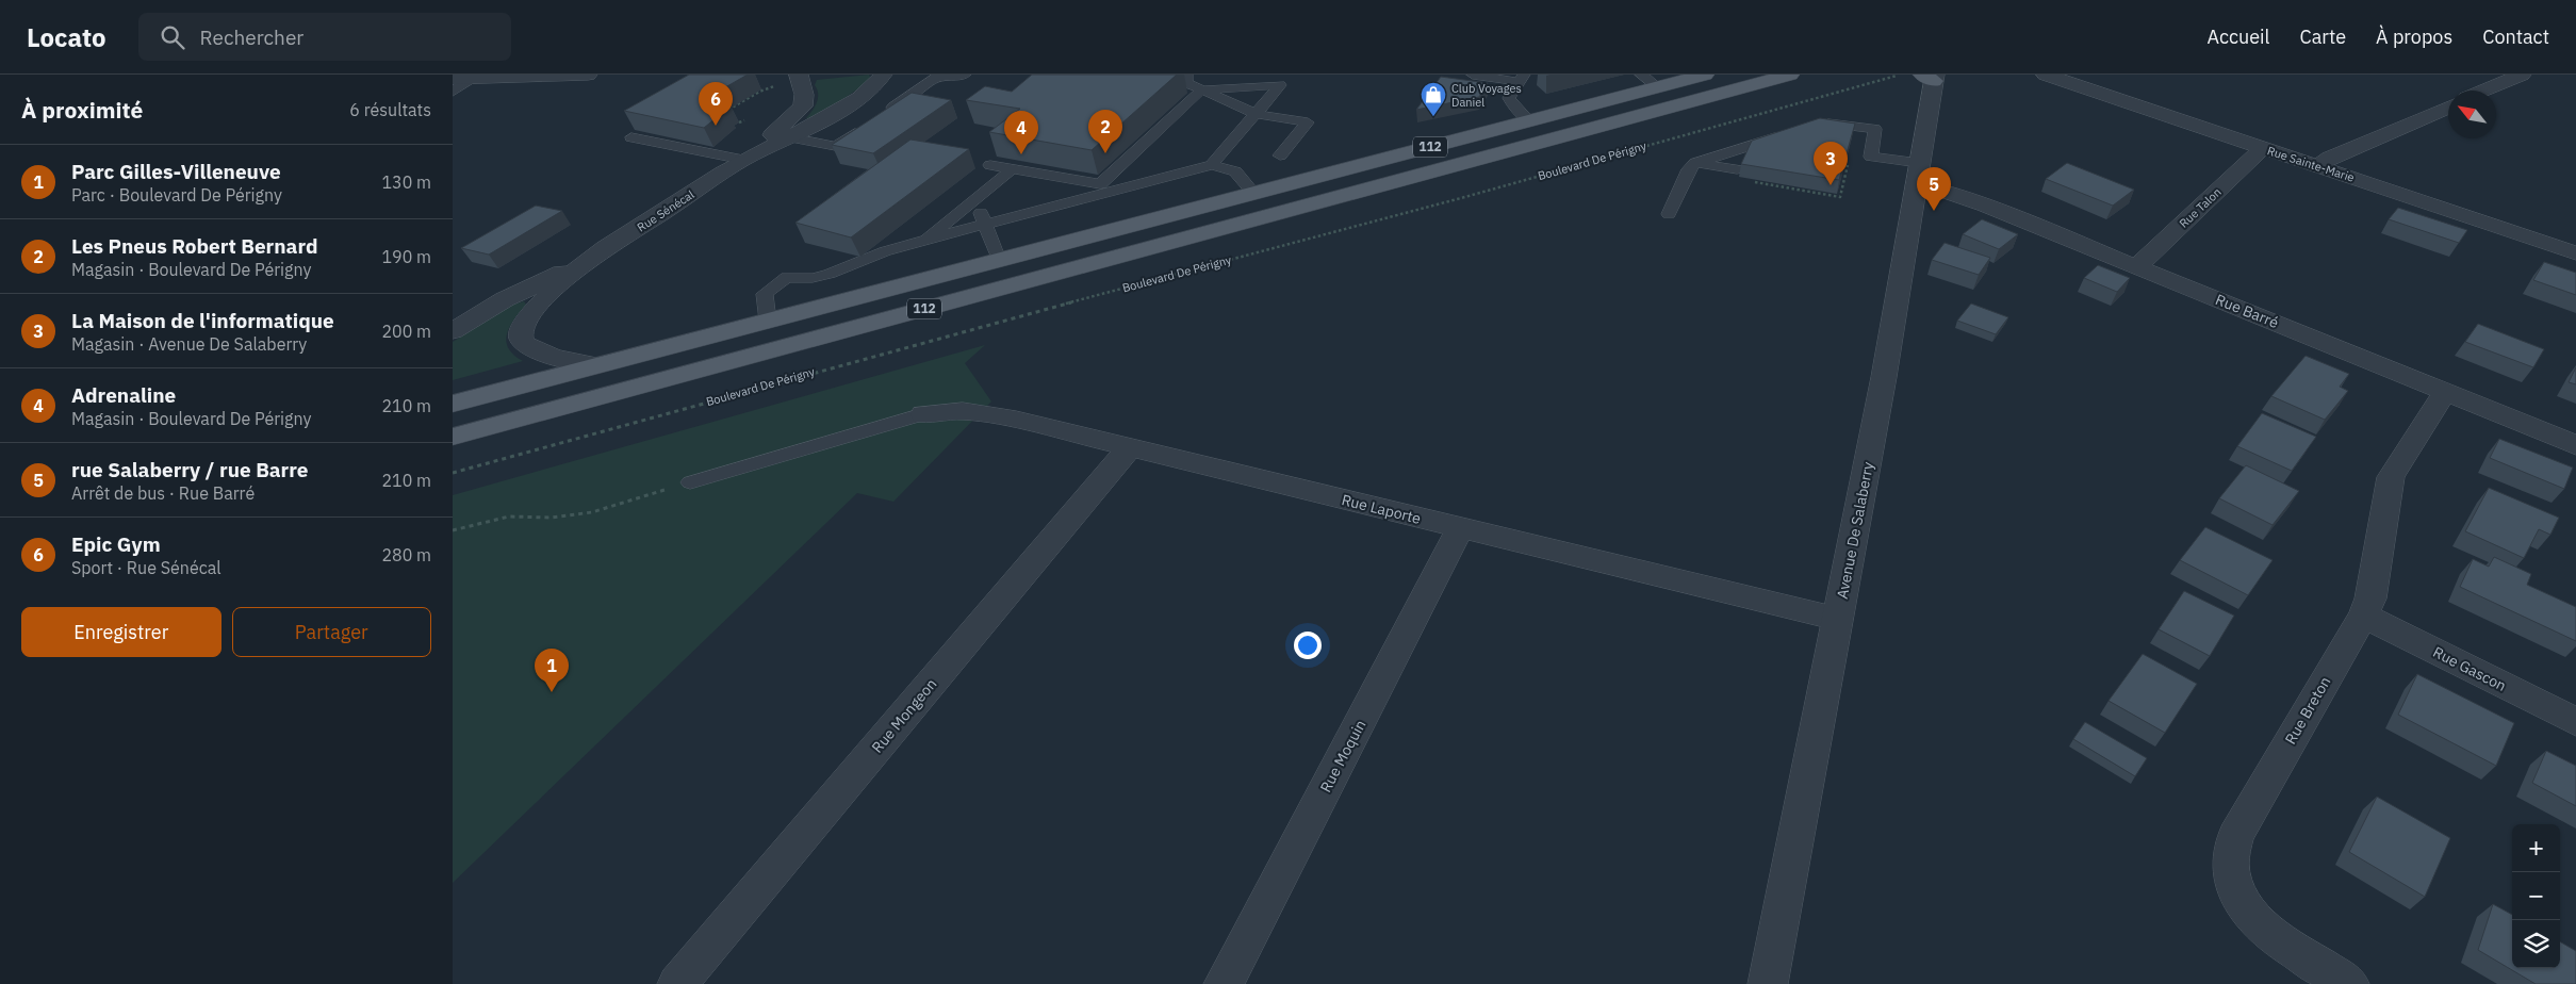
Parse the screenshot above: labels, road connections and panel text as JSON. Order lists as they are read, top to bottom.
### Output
{
  "streets": {
    "main road": ["112"],
    "street": [
      "Rue Sainte-Marie",
      "Rue Talon",
      "Rue Sénécal",
      "Rue Barré",
      "Rue Laporte",
      "Avenue De Salaberry",
      "Rue Gascon",
      "Rue Breton",
      "Rue Mongeon",
      "Rue Moquin"
    ],
    "path": ["Boulevard De Périgny"]
  },
  "crossings": [
    ["112", "Rue Sénécal"],
    ["Rue Sainte-Marie", "Rue Talon"],
    ["Rue Talon", "Rue Barré"],
    ["Rue Barré", "Avenue De Salaberry"],
    ["Rue Barré", "Rue Breton"],
    ["Rue Laporte", "Avenue De Salaberry"],
    ["Rue Laporte", "Rue Mongeon"],
    ["Rue Laporte", "Rue Moquin"],
    ["Rue Gascon", "Rue Breton"]
  ],
  "places": {
    "shop": ["Club Voyages Daniel"]
  },
  "north": "top left",
  "page": {
    "header": "Locato",
    "search": "Rechercher",
    "nav": [
      "Accueil",
      "Carte",
      "À propos",
      "Contact"
    ],
    "heading": ["À proximité", "6 résultats"],
    "pins": [
      "6",
      "2",
      "4",
      "3",
      "5",
      "1"
    ],
    "list": [
      {
        "mark": "1",
        "name": "Parc Gilles-Villeneuve",
        "note": "Parc · Boulevard De Périgny",
        "value": "130 m"
      },
      {
        "mark": "2",
        "name": "Les Pneus Robert Bernard",
        "note": "Magasin · Boulevard De Périgny",
        "value": "190 m"
      },
      {
        "mark": "3",
        "name": "La Maison de l'informatique",
        "note": "Magasin · Avenue De Salaberry",
        "value": "200 m"
      },
      {
        "mark": "4",
        "name": "Adrenaline",
        "note": "Magasin · Boulevard De Périgny",
        "value": "210 m"
      },
      {
        "mark": "5",
        "name": "rue Salaberry / rue Barre",
        "note": "Arrêt de bus · Rue Barré",
        "value": "210 m"
      },
      {
        "mark": "6",
        "name": "Epic Gym",
        "note": "Sport · Rue Sénécal",
        "value": "280 m"
      }
    ],
    "buttons": ["Enregistrer", "Partager"],
    "map_buttons": ["+", "−"]
  }
}
